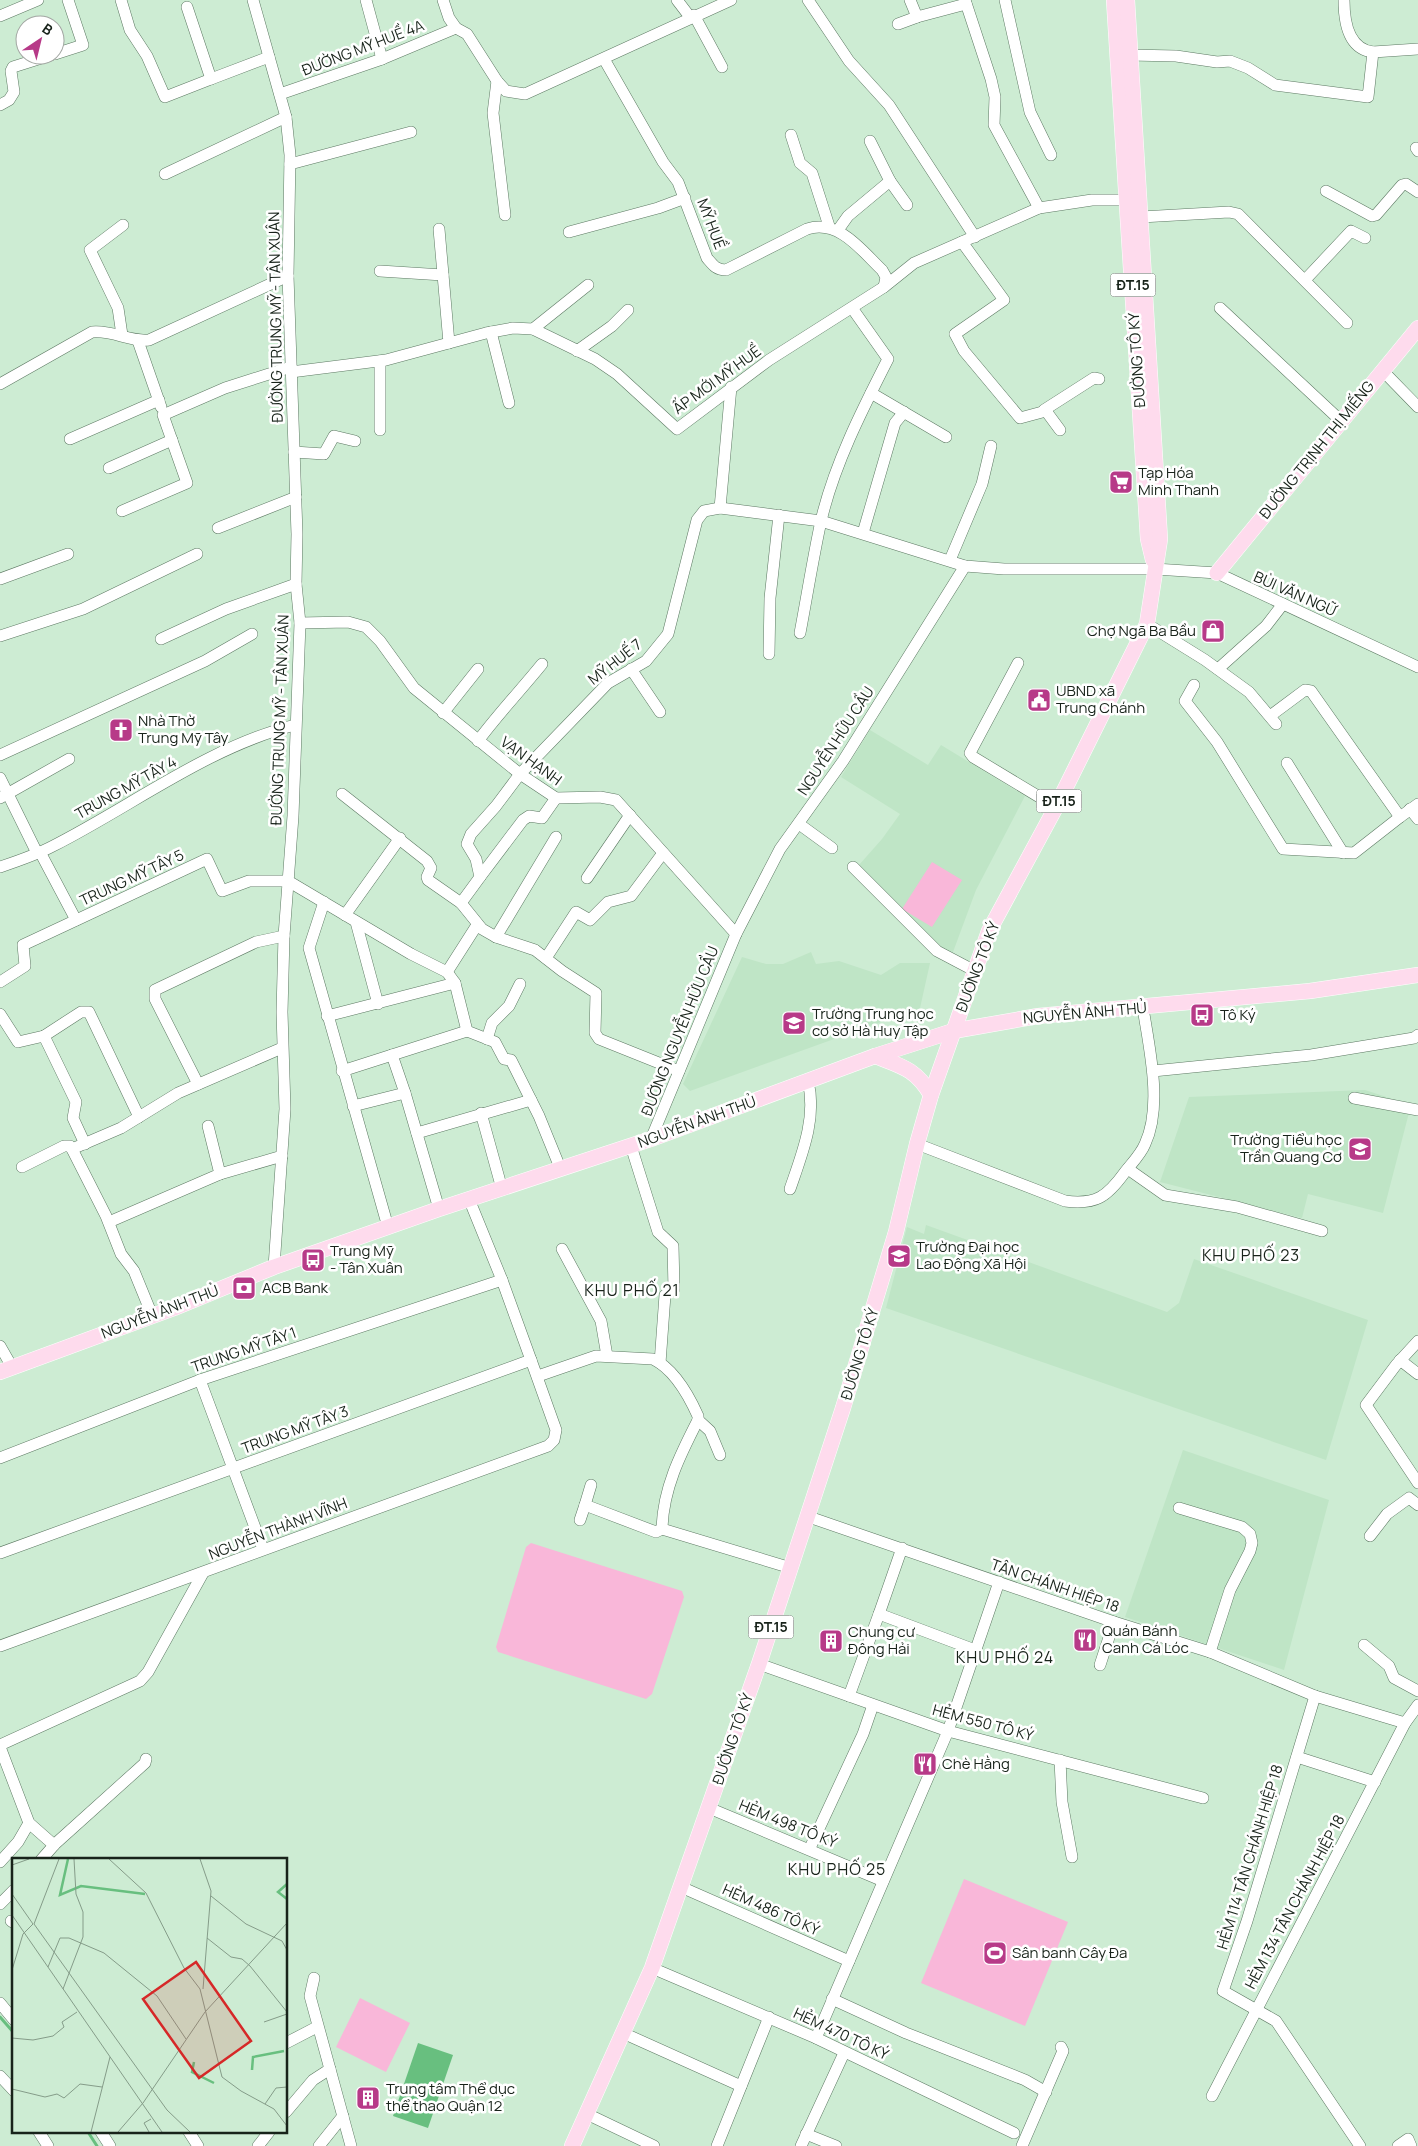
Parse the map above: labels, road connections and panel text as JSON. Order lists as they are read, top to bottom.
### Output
{
  "streets": {
    "main road": [
      "ĐT.15",
      "ĐƯỜNG TÔ KÝ",
      "ĐƯỜNG TRỊNH THỊ MIẾNG",
      "NGUYỄN ẢNH THỦ"
    ],
    "street": [
      "ĐƯỜNG MỸ HUỀ 4A",
      "MỸ HUỀ",
      "ĐƯỜNG TRUNG MỸ - TÂN XUÂN",
      "ẤP MỚI MỸ HUỀ",
      "BÙI VĂN NGỮ",
      "MỸ HUẾ 7",
      "NGUYỄN HỮU CẦU",
      "VẠN HẠNH",
      "TRUNG MỸ TÂY 4",
      "TRUNG MỸ TÂY 5",
      "ĐƯỜNG NGUYỄN HỮU CẦU",
      "TRUNG MỸ TÂY 1",
      "TRUNG MỸ TÂY 3",
      "NGUYỄN THÀNH VĨNH",
      "TÂN CHÁNH HIỆP 18",
      "HẺM 550 TÔ KÝ",
      "HẺM 498 TÔ KÝ",
      "HẺM 114 TÂN CHÁNH HIỆP 18",
      "HẺM 134 TÂN CHÁNH HIỆP 18",
      "HẺM 486 TÔ KÝ",
      "HẺM 470 TÔ KÝ"
    ]
  },
  "crossings": [
    ["ĐƯỜNG MỸ HUỀ 4A", "ĐƯỜNG TRUNG MỸ - TÂN XUÂN"],
    ["ĐƯỜNG TRUNG MỸ - TÂN XUÂN", "ẤP MỚI MỸ HUỀ"],
    ["ĐƯỜNG TRUNG MỸ - TÂN XUÂN", "VẠN HẠNH"],
    ["ĐƯỜNG TRUNG MỸ - TÂN XUÂN", "TRUNG MỸ TÂY 4"],
    ["ĐƯỜNG TRUNG MỸ - TÂN XUÂN", "TRUNG MỸ TÂY 5"],
    ["ĐƯỜNG TRUNG MỸ - TÂN XUÂN", "NGUYỄN ẢNH THỦ"],
    ["ĐƯỜNG TÔ KÝ", "ẤP MỚI MỸ HUỀ"],
    ["ĐƯỜNG TÔ KÝ", "BÙI VĂN NGỮ"],
    ["ĐƯỜNG TÔ KÝ", "NGUYỄN ẢNH THỦ"],
    ["ĐƯỜNG TÔ KÝ", "TÂN CHÁNH HIỆP 18"],
    ["ĐƯỜNG TÔ KÝ", "HẺM 550 TÔ KÝ"],
    ["ĐƯỜNG TÔ KÝ", "HẺM 498 TÔ KÝ"],
    ["ĐƯỜNG TÔ KÝ", "HẺM 486 TÔ KÝ"],
    ["ĐƯỜNG TÔ KÝ", "HẺM 470 TÔ KÝ"],
    ["ĐƯỜNG TRỊNH THỊ MIẾNG", "BÙI VĂN NGỮ"],
    ["BÙI VĂN NGỮ", "MỸ HUẾ 7"],
    ["BÙI VĂN NGỮ", "NGUYỄN HỮU CẦU"],
    ["MỸ HUẾ 7", "VẠN HẠNH"],
    ["NGUYỄN HỮU CẦU", "VẠN HẠNH"],
    ["NGUYỄN HỮU CẦU", "ĐƯỜNG NGUYỄN HỮU CẦU"],
    ["VẠN HẠNH", "ĐƯỜNG NGUYỄN HỮU CẦU"],
    ["NGUYỄN ẢNH THỦ", "ĐƯỜNG NGUYỄN HỮU CẦU"],
    ["TÂN CHÁNH HIỆP 18", "HẺM 114 TÂN CHÁNH HIỆP 18"],
    ["TÂN CHÁNH HIỆP 18", "HẺM 134 TÂN CHÁNH HIỆP 18"],
    ["HẺM 114 TÂN CHÁNH HIỆP 18", "HẺM 134 TÂN CHÁNH HIỆP 18"]
  ],
  "districts": [
    "KHU PHỐ 23",
    "KHU PHỐ 21",
    "KHU PHỐ 24",
    "KHU PHỐ 25"
  ],
  "places": {
    "supermarket": ["Tạp Hóa Minh Thanh"],
    "shop": ["Chợ Ngã Ba Bầu"],
    "public building": ["UBND xã Trung Chánh"],
    "church": ["Nhà Thờ Trung Mỹ Tây"],
    "bus stop": ["Tô Ký", "Trung Mỹ - Tân Xuân"],
    "school or university": ["Trường Trung học cơ sở Hà Huy Tập", "Trường Tiểu học Trần Quang Cơ", "Trường Đại học Lao Động Xã Hội"],
    "bank": ["ACB Bank"],
    "restaurant": ["Quán Bánh Canh Cá Lóc", "Chè Hằng"],
    "building": ["Chung cư Đông Hải", "Trung tâm Thể dục thể thao Quận 12"],
    "sports": ["Sân banh Cây Đa"]
  },
  "north": "top right"
}
